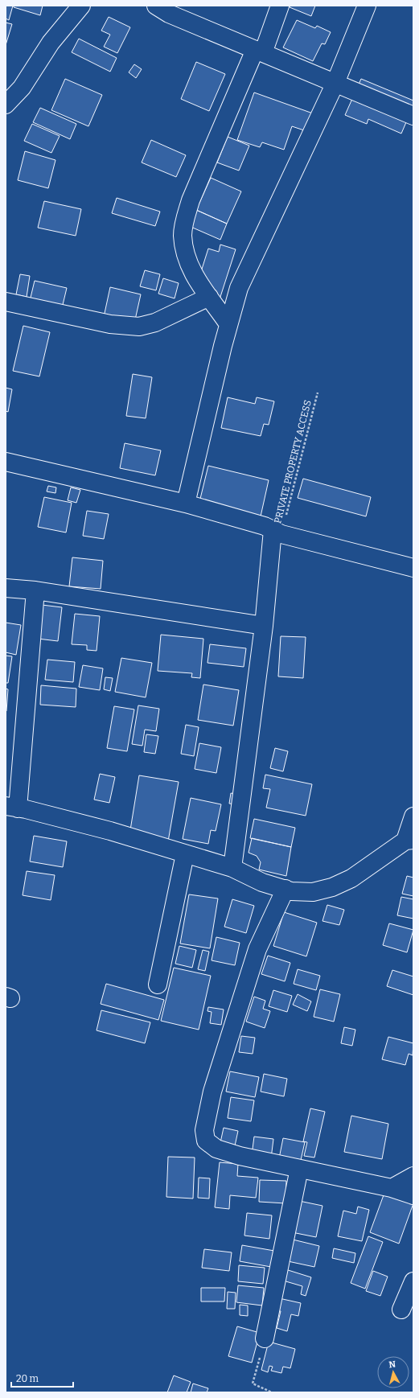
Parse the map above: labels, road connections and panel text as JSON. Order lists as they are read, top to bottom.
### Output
{
  "streets": {
    "path": ["PRIVATE PROPERTY ACCESS"]
  },
  "scale_bar": "20 m",
  "north": "top"
}
